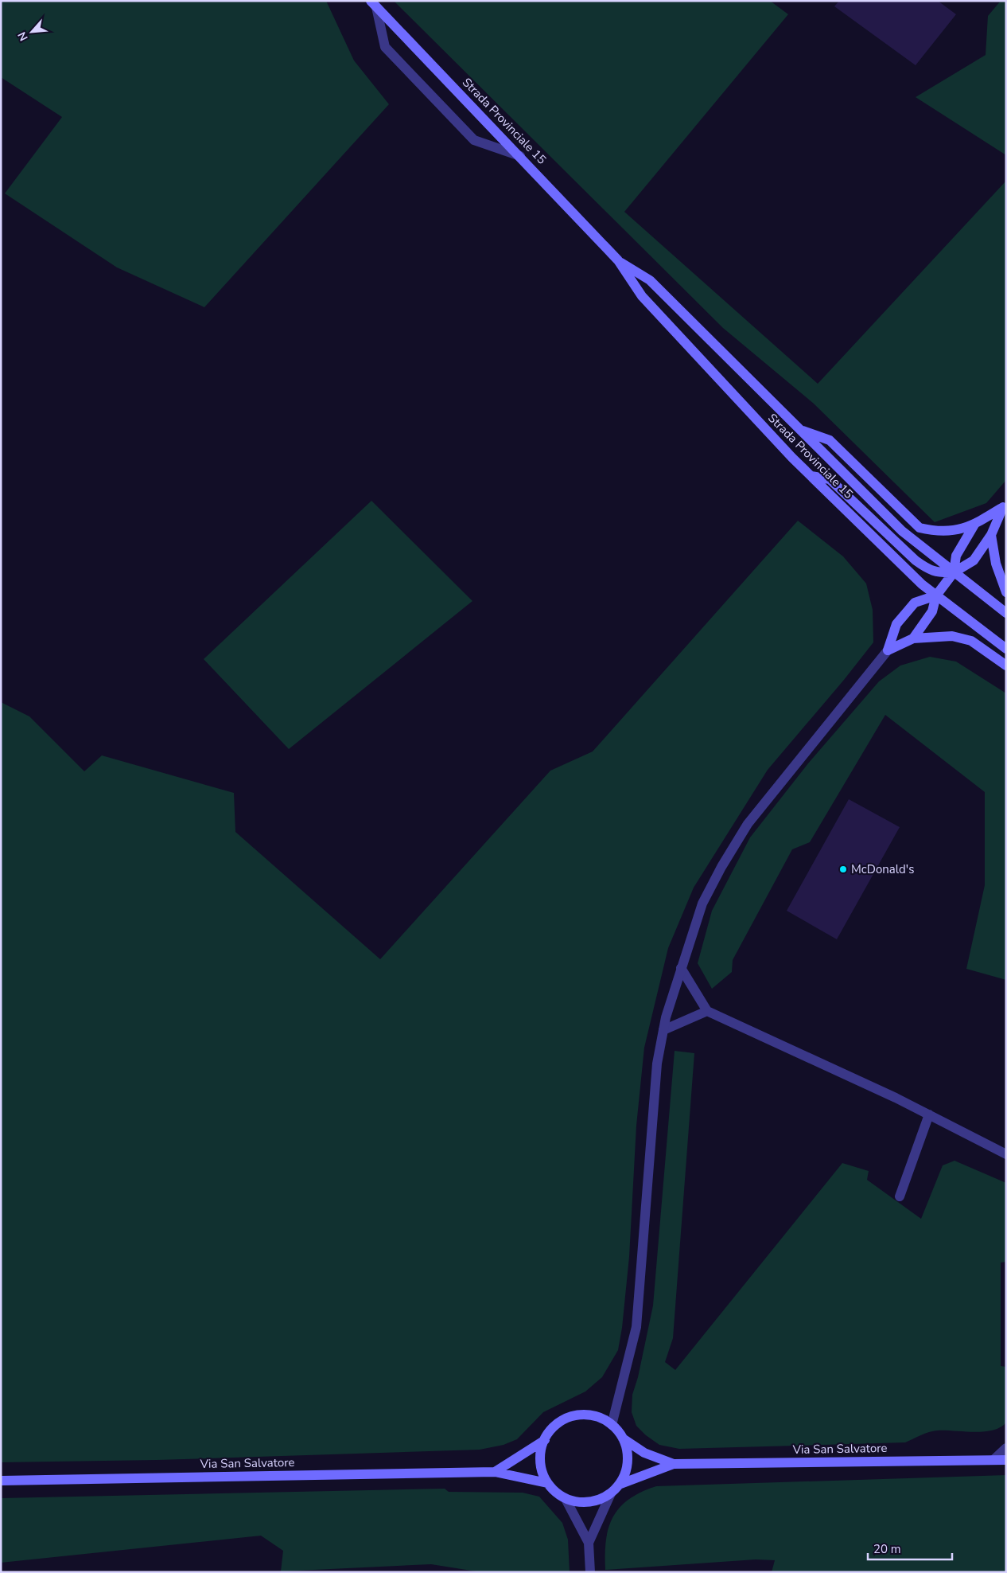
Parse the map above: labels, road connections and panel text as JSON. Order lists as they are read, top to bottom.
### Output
{
  "streets": {
    "main road": ["Strada Provinciale 15", "Via San Salvatore"]
  },
  "places": ["McDonald's"],
  "scale_bar": "20 m",
  "north": "bottom left"
}
